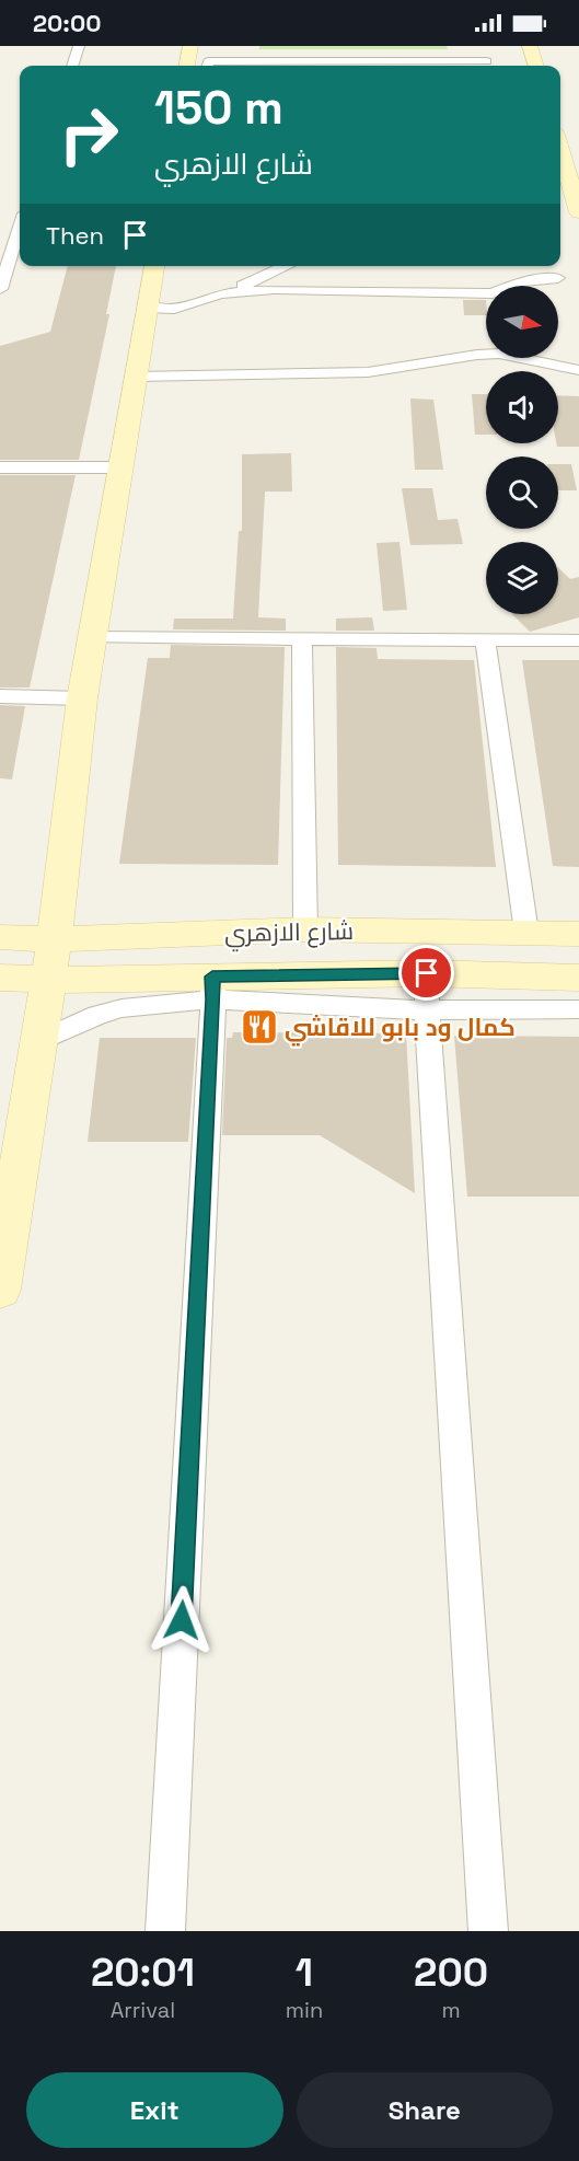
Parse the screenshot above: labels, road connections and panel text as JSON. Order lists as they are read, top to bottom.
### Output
{
  "streets": {
    "street": ["شارع الازهري"]
  },
  "places": {
    "restaurant": ["كمال ود بابو للاقاشي"]
  },
  "north": "right",
  "page": {
    "status": "20:00",
    "turn": ["150 m", "شارع الازهري"],
    "then": "Then",
    "eta": [
      "20:01",
      "Arrival",
      "1",
      "min",
      "200",
      "m"
    ],
    "buttons": ["Exit", "Share"]
  }
}
